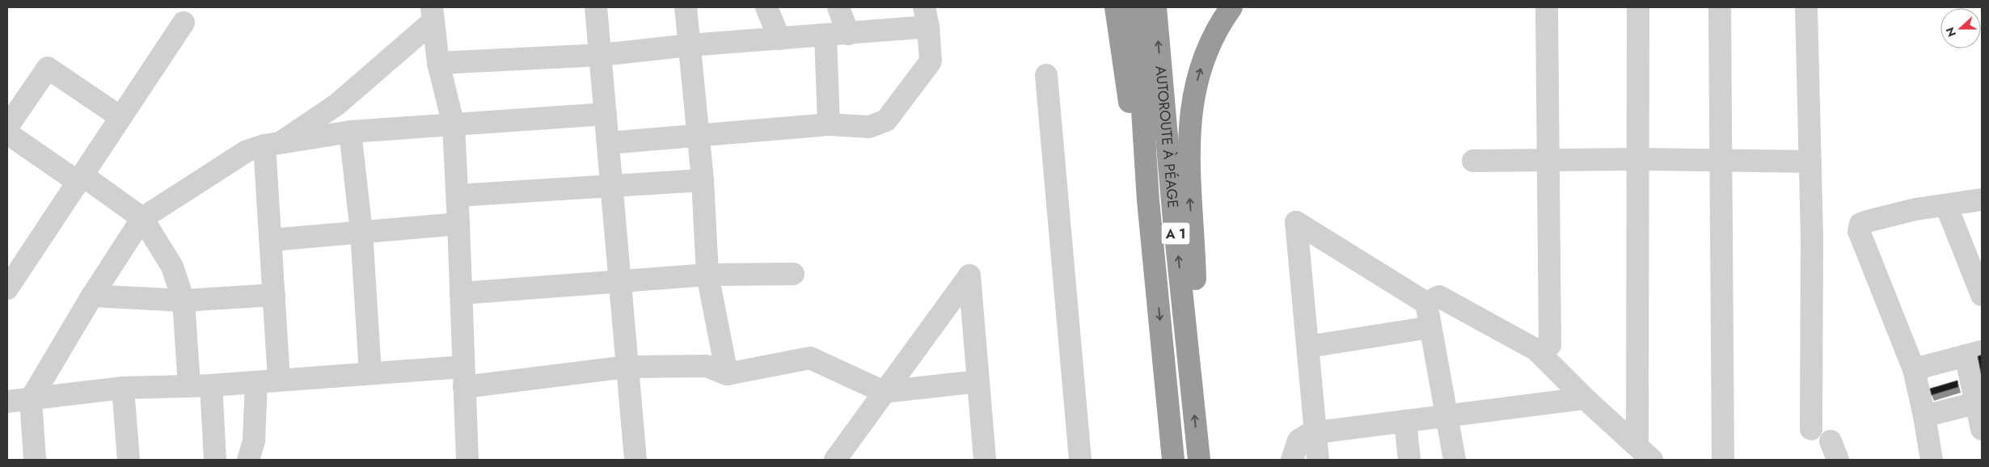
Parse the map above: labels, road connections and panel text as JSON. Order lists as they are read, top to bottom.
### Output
{
  "streets": {
    "highway": ["AUTOROUTE À PÉAGE", "A 1"]
  },
  "north": "left"
}
